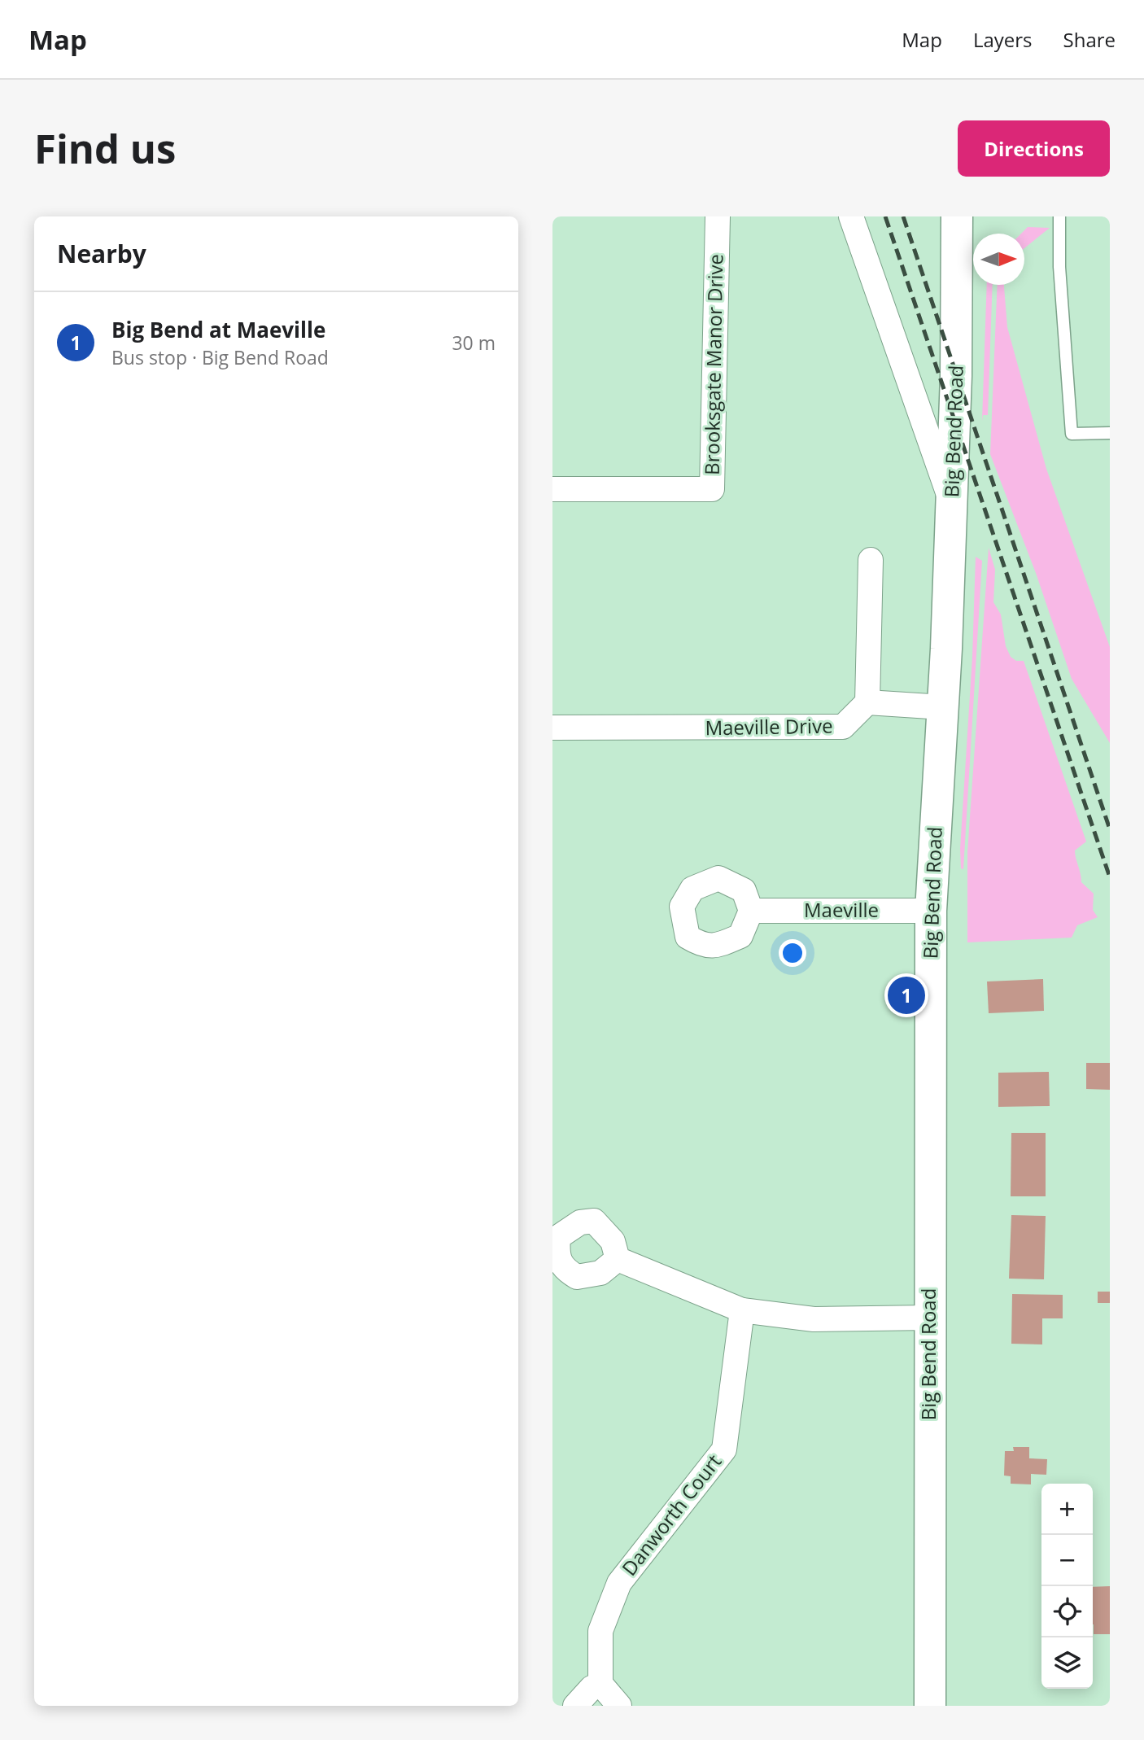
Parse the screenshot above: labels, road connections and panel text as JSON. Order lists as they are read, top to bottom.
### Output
{
  "streets": {
    "main road": ["Big Bend Road"],
    "street": [
      "Brooksgate Manor Drive",
      "Maeville Drive",
      "Maeville",
      "Danworth Court"
    ]
  },
  "crossings": [
    ["Big Bend Road", "Maeville"]
  ],
  "north": "right",
  "page": {
    "header": "Map",
    "nav": ["Map", "Layers", "Share"],
    "buttons": "Directions",
    "title": "Find us",
    "heading": "Nearby",
    "list": [
      {
        "mark": "1",
        "name": "Big Bend at Maeville",
        "note": "Bus stop · Big Bend Road",
        "value": "30 m"
      }
    ],
    "pins": "1",
    "map_buttons": ["+", "−"]
  }
}
